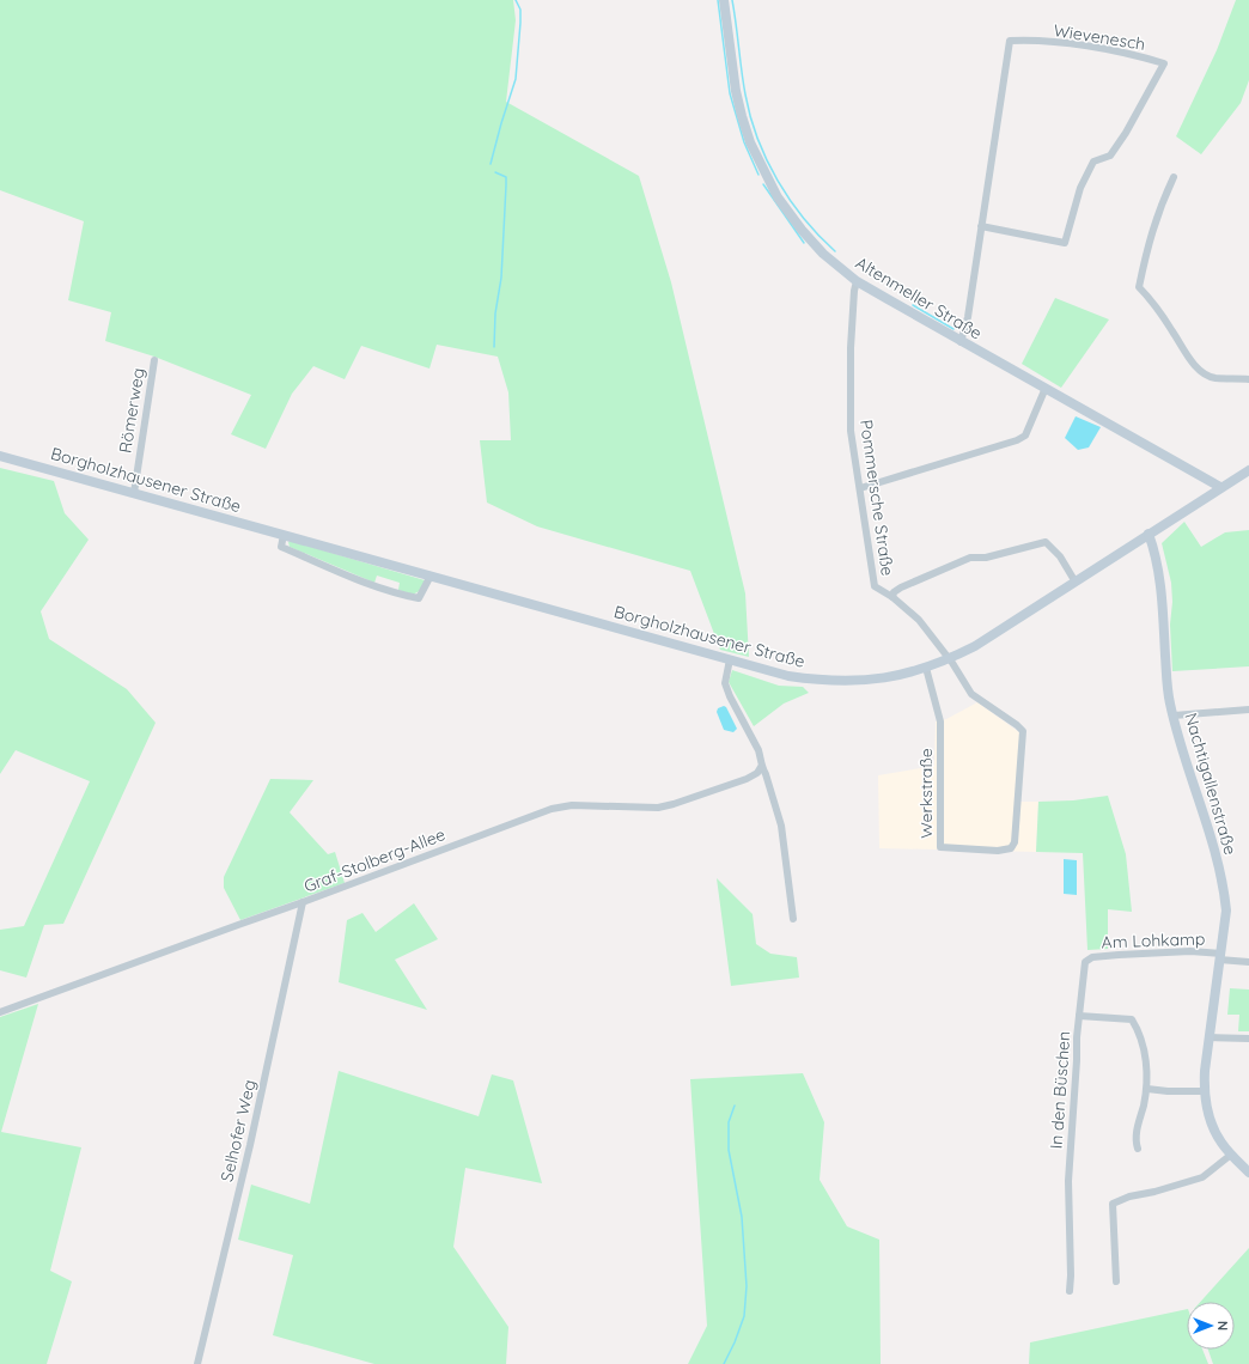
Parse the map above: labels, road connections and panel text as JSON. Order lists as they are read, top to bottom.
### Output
{
  "streets": {
    "street": [
      "Wievenesch",
      "Altenmeller Straße",
      "Römerweg",
      "Borgholzhausener Straße",
      "Pommersche Straße",
      "Nachtigallenstraße",
      "Werkstraße",
      "Graf-Stolberg-Allee",
      "Am Lohkamp",
      "In den Büschen",
      "Selhofer Weg"
    ]
  },
  "crossings": [
    ["Wievenesch", "Altenmeller Straße"],
    ["Altenmeller Straße", "Borgholzhausener Straße"],
    ["Altenmeller Straße", "Pommersche Straße"],
    ["Römerweg", "Borgholzhausener Straße"],
    ["Borgholzhausener Straße", "Pommersche Straße"],
    ["Borgholzhausener Straße", "Nachtigallenstraße"],
    ["Borgholzhausener Straße", "Werkstraße"],
    ["Pommersche Straße", "Werkstraße"],
    ["Nachtigallenstraße", "Am Lohkamp"],
    ["Graf-Stolberg-Allee", "Selhofer Weg"],
    ["Am Lohkamp", "In den Büschen"]
  ],
  "north": "right"
}
